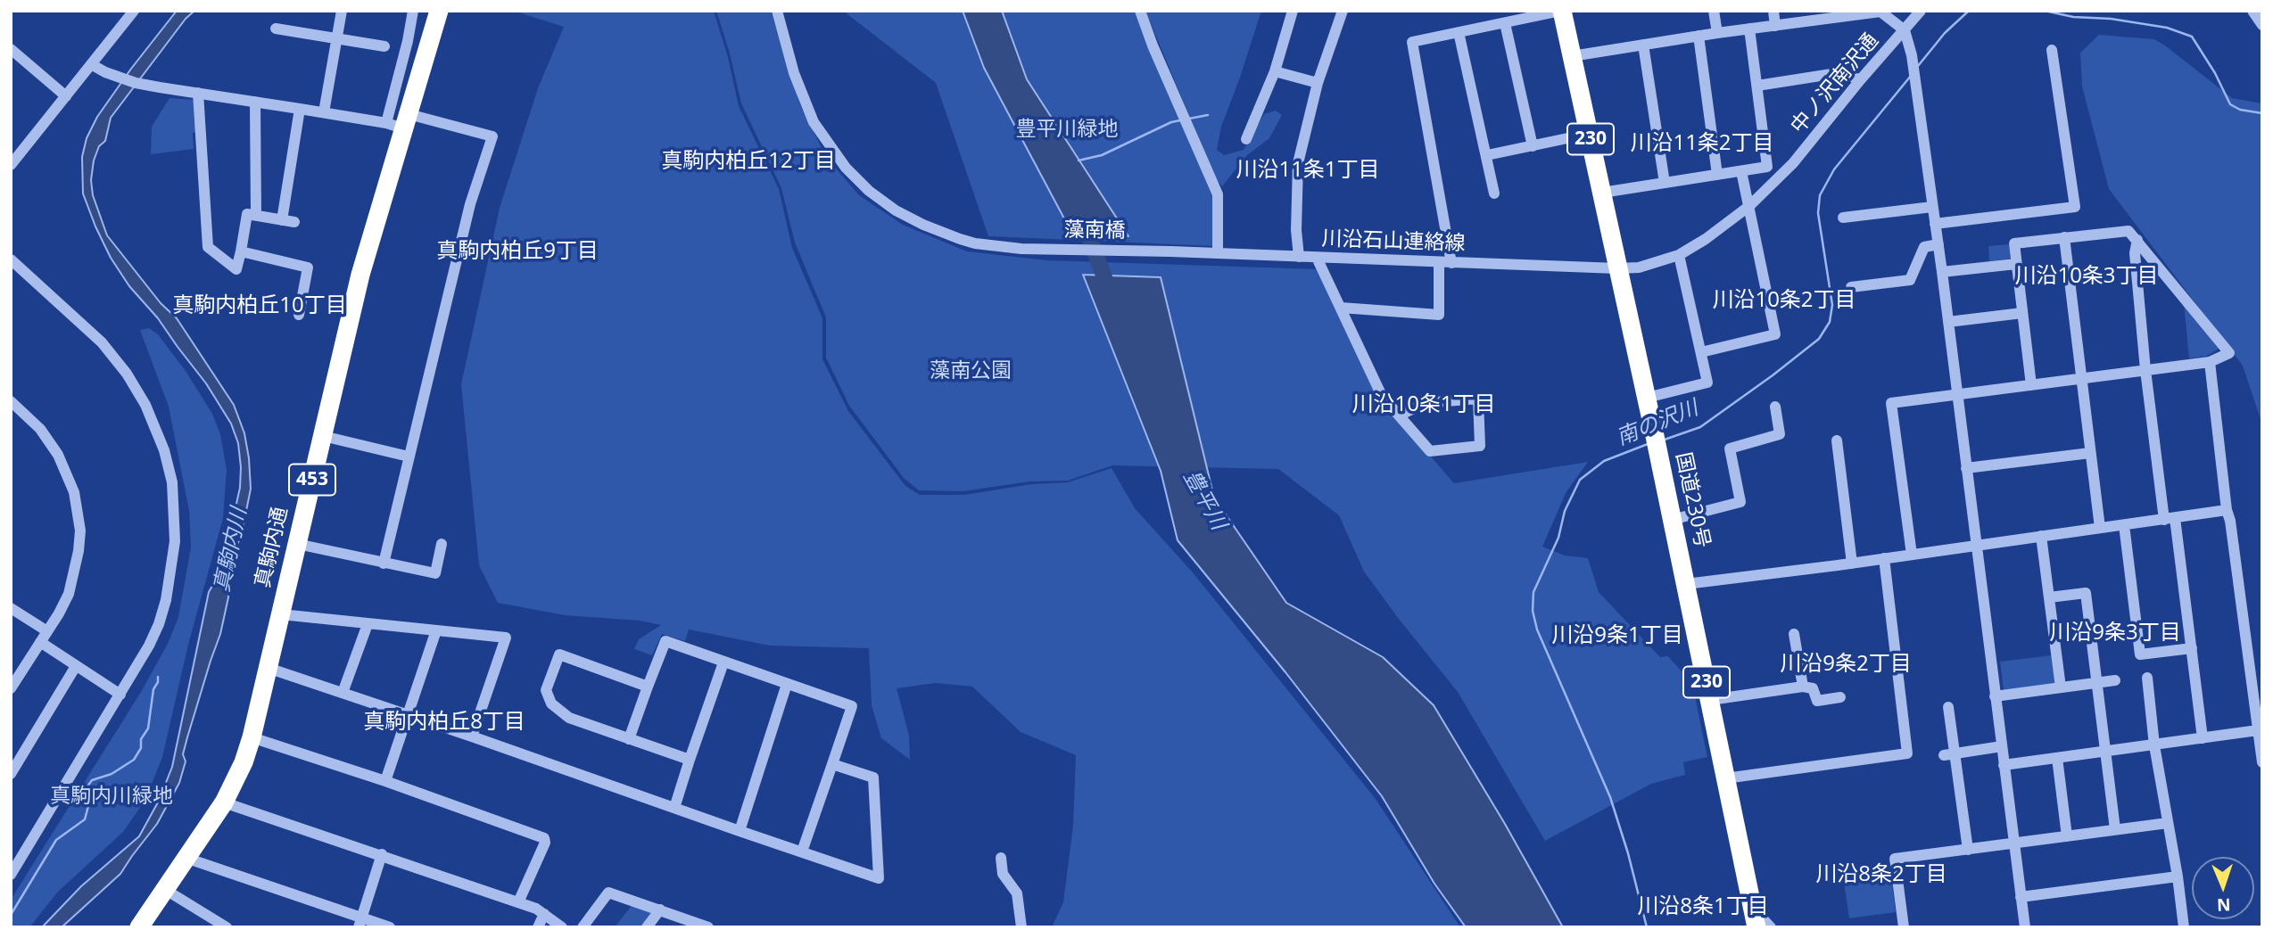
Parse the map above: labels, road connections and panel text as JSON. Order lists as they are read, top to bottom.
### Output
{
  "streets": {
    "highway": [
      "230",
      "453",
      "国道230号",
      "真駒内通"
    ],
    "street": ["中ノ沢南沢通", "藻南橋", "川沿石山連絡線"]
  },
  "crossings": [
    ["中ノ沢南沢通", "川沿石山連絡線"],
    ["中ノ沢南沢通", "国道230号"],
    ["藻南橋", "川沿石山連絡線"],
    ["川沿石山連絡線", "国道230号"]
  ],
  "districts": [
    "川沿11条2丁目",
    "真駒内柏丘12丁目",
    "川沿11条1丁目",
    "真駒内柏丘9丁目",
    "川沿10条3丁目",
    "川沿10条2丁目",
    "真駒内柏丘10丁目",
    "川沿10条1丁目",
    "川沿9条3丁目",
    "川沿9条1丁目",
    "川沿9条2丁目",
    "真駒内柏丘8丁目",
    "川沿8条2丁目",
    "川沿8条1丁目"
  ],
  "water": ["南の沢川", "豊平川", "真駒内川"],
  "parks": ["豊平川緑地", "藻南公園", "真駒内川緑地"],
  "north": "bottom"
}
